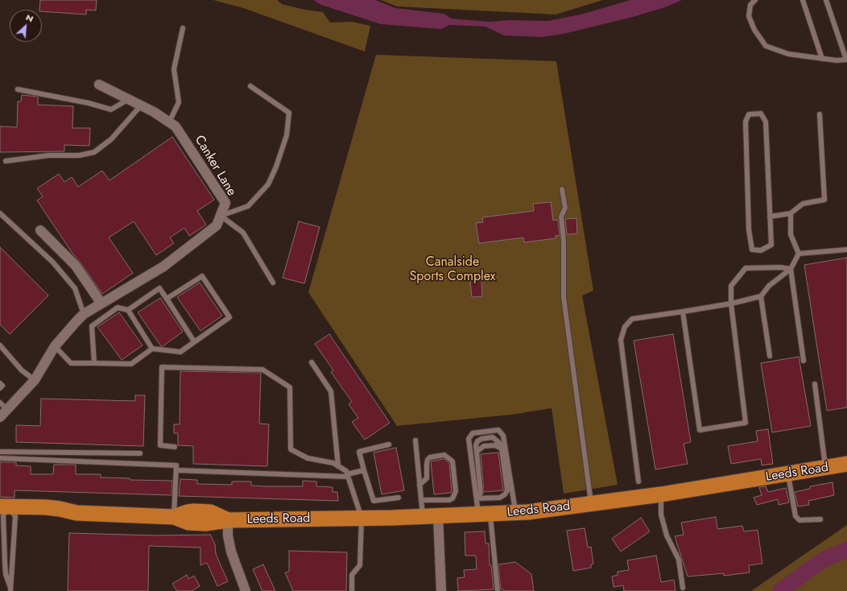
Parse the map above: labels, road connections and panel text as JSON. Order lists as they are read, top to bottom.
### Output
{
  "streets": {
    "main road": ["Leeds Road"],
    "street": ["Canker Lane"]
  },
  "parks": ["Canalside Sports Complex"],
  "north": "top right"
}
